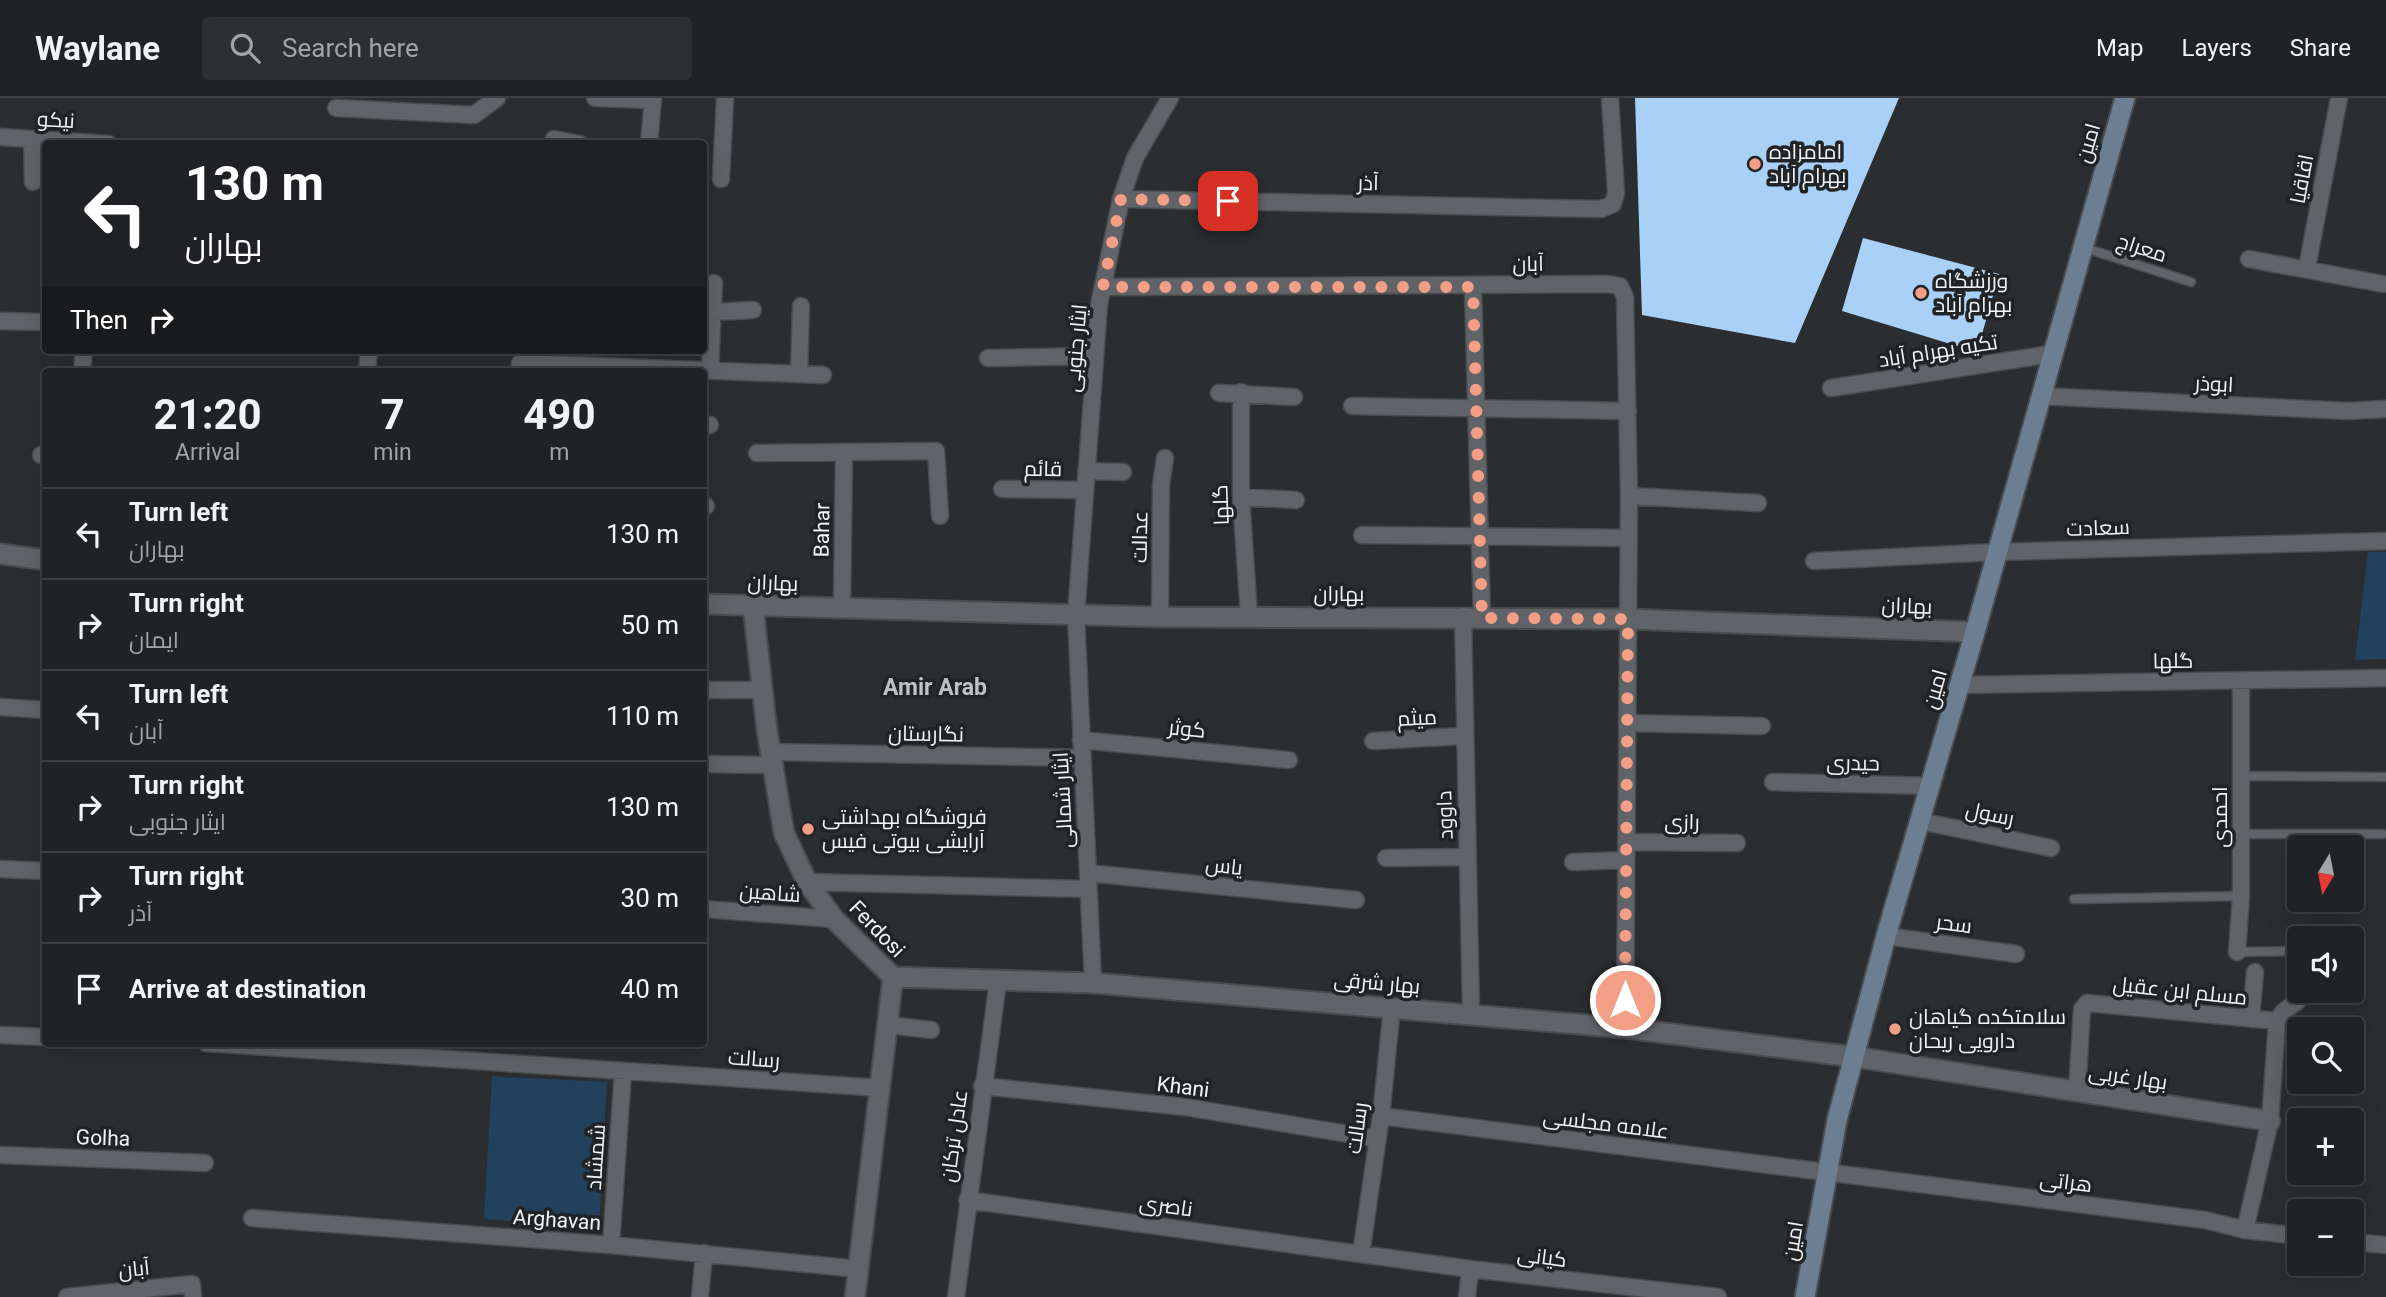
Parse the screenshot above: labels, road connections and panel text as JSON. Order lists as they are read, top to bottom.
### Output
{
  "streets": {
    "main road": ["امین"],
    "street": [
      "نیکو",
      "اقاقیا",
      "آذر",
      "آبان",
      "ایثار جنوبی",
      "تکیه بهرام آباد",
      "ابوذر",
      "قائم",
      "گلها",
      "سعادت",
      "Bahar",
      "عدالت",
      "بهاران",
      "میثم",
      "کوثر",
      "نگارستان",
      "حیدری",
      "ایثار شمالی",
      "رسول",
      "داوود",
      "احمدی",
      "رازی",
      "یاس",
      "شاهین",
      "سحر",
      "Ferdosi",
      "بهار شرقی",
      "مسلم ابن عقیل",
      "رسالت",
      "بهار غربی",
      "Khani",
      "علامه مجلسی",
      "عادل ترکان",
      "Golha",
      "شمشاد",
      "هراتی",
      "ناصری",
      "Arghavan",
      "کیانی"
    ],
    "lane": ["معراج"]
  },
  "crossings": [
    ["امین", "معراج"],
    ["امین", "تکیه بهرام آباد"],
    ["امین", "ابوذر"],
    ["امین", "گلها"],
    ["امین", "سعادت"],
    ["امین", "بهاران"],
    ["امین", "حیدری"],
    ["امین", "رسول"],
    ["امین", "سحر"],
    ["امین", "بهار شرقی"],
    ["امین", "بهار غربی"],
    ["امین", "علامه مجلسی"],
    ["امین", "هراتی"],
    ["آذر", "ایثار جنوبی"],
    ["آبان", "ایثار جنوبی"],
    ["آبان", "بهاران"],
    ["آبان", "داوود"],
    ["ایثار جنوبی", "قائم"],
    ["ایثار جنوبی", "بهاران"],
    ["ایثار جنوبی", "ایثار شمالی"],
    ["گلها", "بهاران"],
    ["گلها", "احمدی"],
    ["Bahar", "بهاران"],
    ["عدالت", "بهاران"],
    ["بهاران", "ایثار شمالی"],
    ["بهاران", "داوود"],
    ["بهاران", "Ferdosi"],
    ["میثم", "داوود"],
    ["کوثر", "ایثار شمالی"],
    ["نگارستان", "ایثار شمالی"],
    ["نگارستان", "Ferdosi"],
    ["ایثار شمالی", "یاس"],
    ["ایثار شمالی", "بهار شرقی"],
    ["داوود", "بهار شرقی"],
    ["یاس", "Ferdosi"],
    ["شاهین", "Ferdosi"],
    ["Ferdosi", "بهار شرقی"],
    ["Ferdosi", "رسالت"],
    ["Ferdosi", "Arghavan"],
    ["بهار شرقی", "رسالت"],
    ["بهار شرقی", "بهار غربی"],
    ["بهار شرقی", "عادل ترکان"],
    ["مسلم ابن عقیل", "بهار غربی"],
    ["رسالت", "Khani"],
    ["رسالت", "علامه مجلسی"],
    ["رسالت", "شمشاد"],
    ["رسالت", "ناصری"],
    ["رسالت", "کیانی"],
    ["Khani", "عادل ترکان"],
    ["علامه مجلسی", "هراتی"],
    ["عادل ترکان", "ناصری"],
    ["شمشاد", "Arghavan"],
    ["ناصری", "کیانی"]
  ],
  "districts": ["Amir Arab"],
  "places": [
    "امامزاده بهرام آباد",
    "ورزشگاه بهرام آباد",
    "فروشگاه بهداشتی آرایشی بیوتی فیس",
    "سلامتکده گیاهان دارویی ریحان"
  ],
  "north": "bottom",
  "page": {
    "header": "Waylane",
    "search": "Search here",
    "nav": ["Map", "Layers", "Share"],
    "turn": ["130 m", "بهاران"],
    "then": "Then",
    "eta": [
      "21:20",
      "Arrival",
      "7",
      "min",
      "490",
      "m"
    ],
    "list": [
      {
        "name": "Turn left",
        "note": "بهاران",
        "value": "130 m"
      },
      {
        "name": "Turn right",
        "note": "ایمان",
        "value": "50 m"
      },
      {
        "name": "Turn left",
        "note": "آبان",
        "value": "110 m"
      },
      {
        "name": "Turn right",
        "note": "ایثار جنوبی",
        "value": "130 m"
      },
      {
        "name": "Turn right",
        "note": "آذر",
        "value": "30 m"
      },
      {
        "name": "Arrive at destination",
        "value": "40 m"
      }
    ],
    "map_buttons": ["+", "−"]
  }
}
